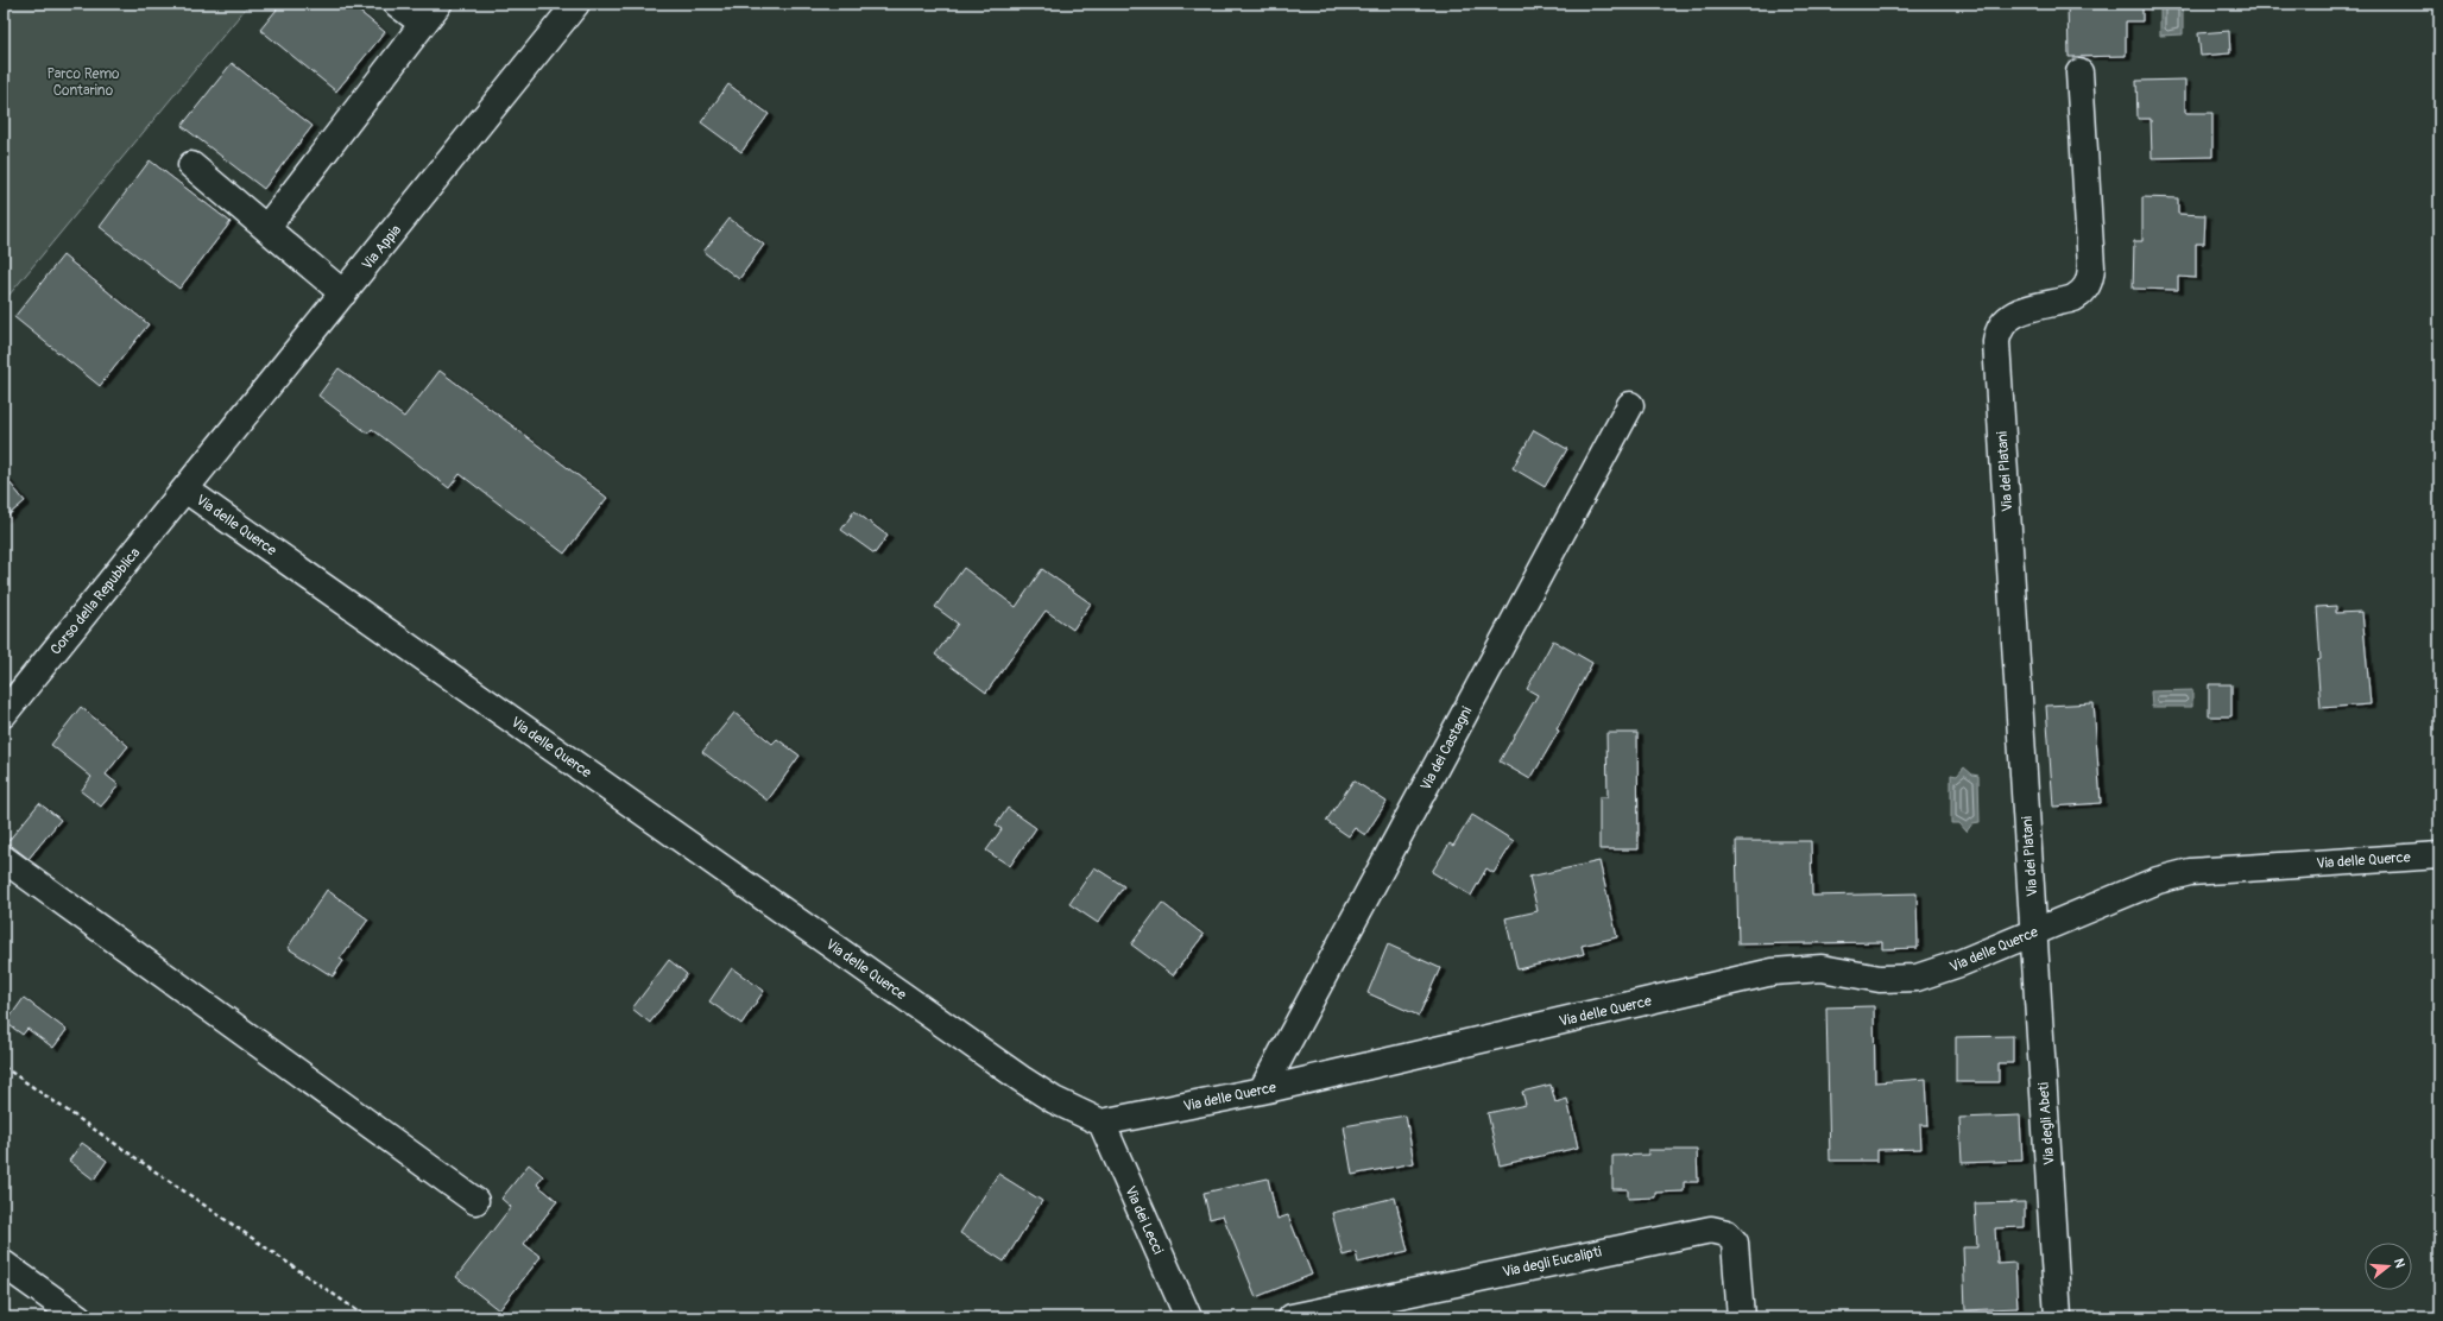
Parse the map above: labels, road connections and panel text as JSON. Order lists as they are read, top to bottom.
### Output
{
  "streets": {
    "street": [
      "Via Appia",
      "Via dei Platani",
      "Via delle Querce",
      "Corso della Repubblica",
      "Via dei Castagni",
      "Via degli Abeti",
      "Via dei Lecci",
      "Via degli Eucalipti"
    ]
  },
  "crossings": [
    ["Via Appia", "Via delle Querce"],
    ["Via Appia", "Corso della Repubblica"],
    ["Via dei Platani", "Via delle Querce"],
    ["Via dei Platani", "Via degli Abeti"],
    ["Via delle Querce", "Corso della Repubblica"],
    ["Via delle Querce", "Via dei Castagni"],
    ["Via delle Querce", "Via degli Abeti"],
    ["Via delle Querce", "Via dei Lecci"]
  ],
  "parks": ["Parco Remo Contarino"],
  "north": "right"
}
